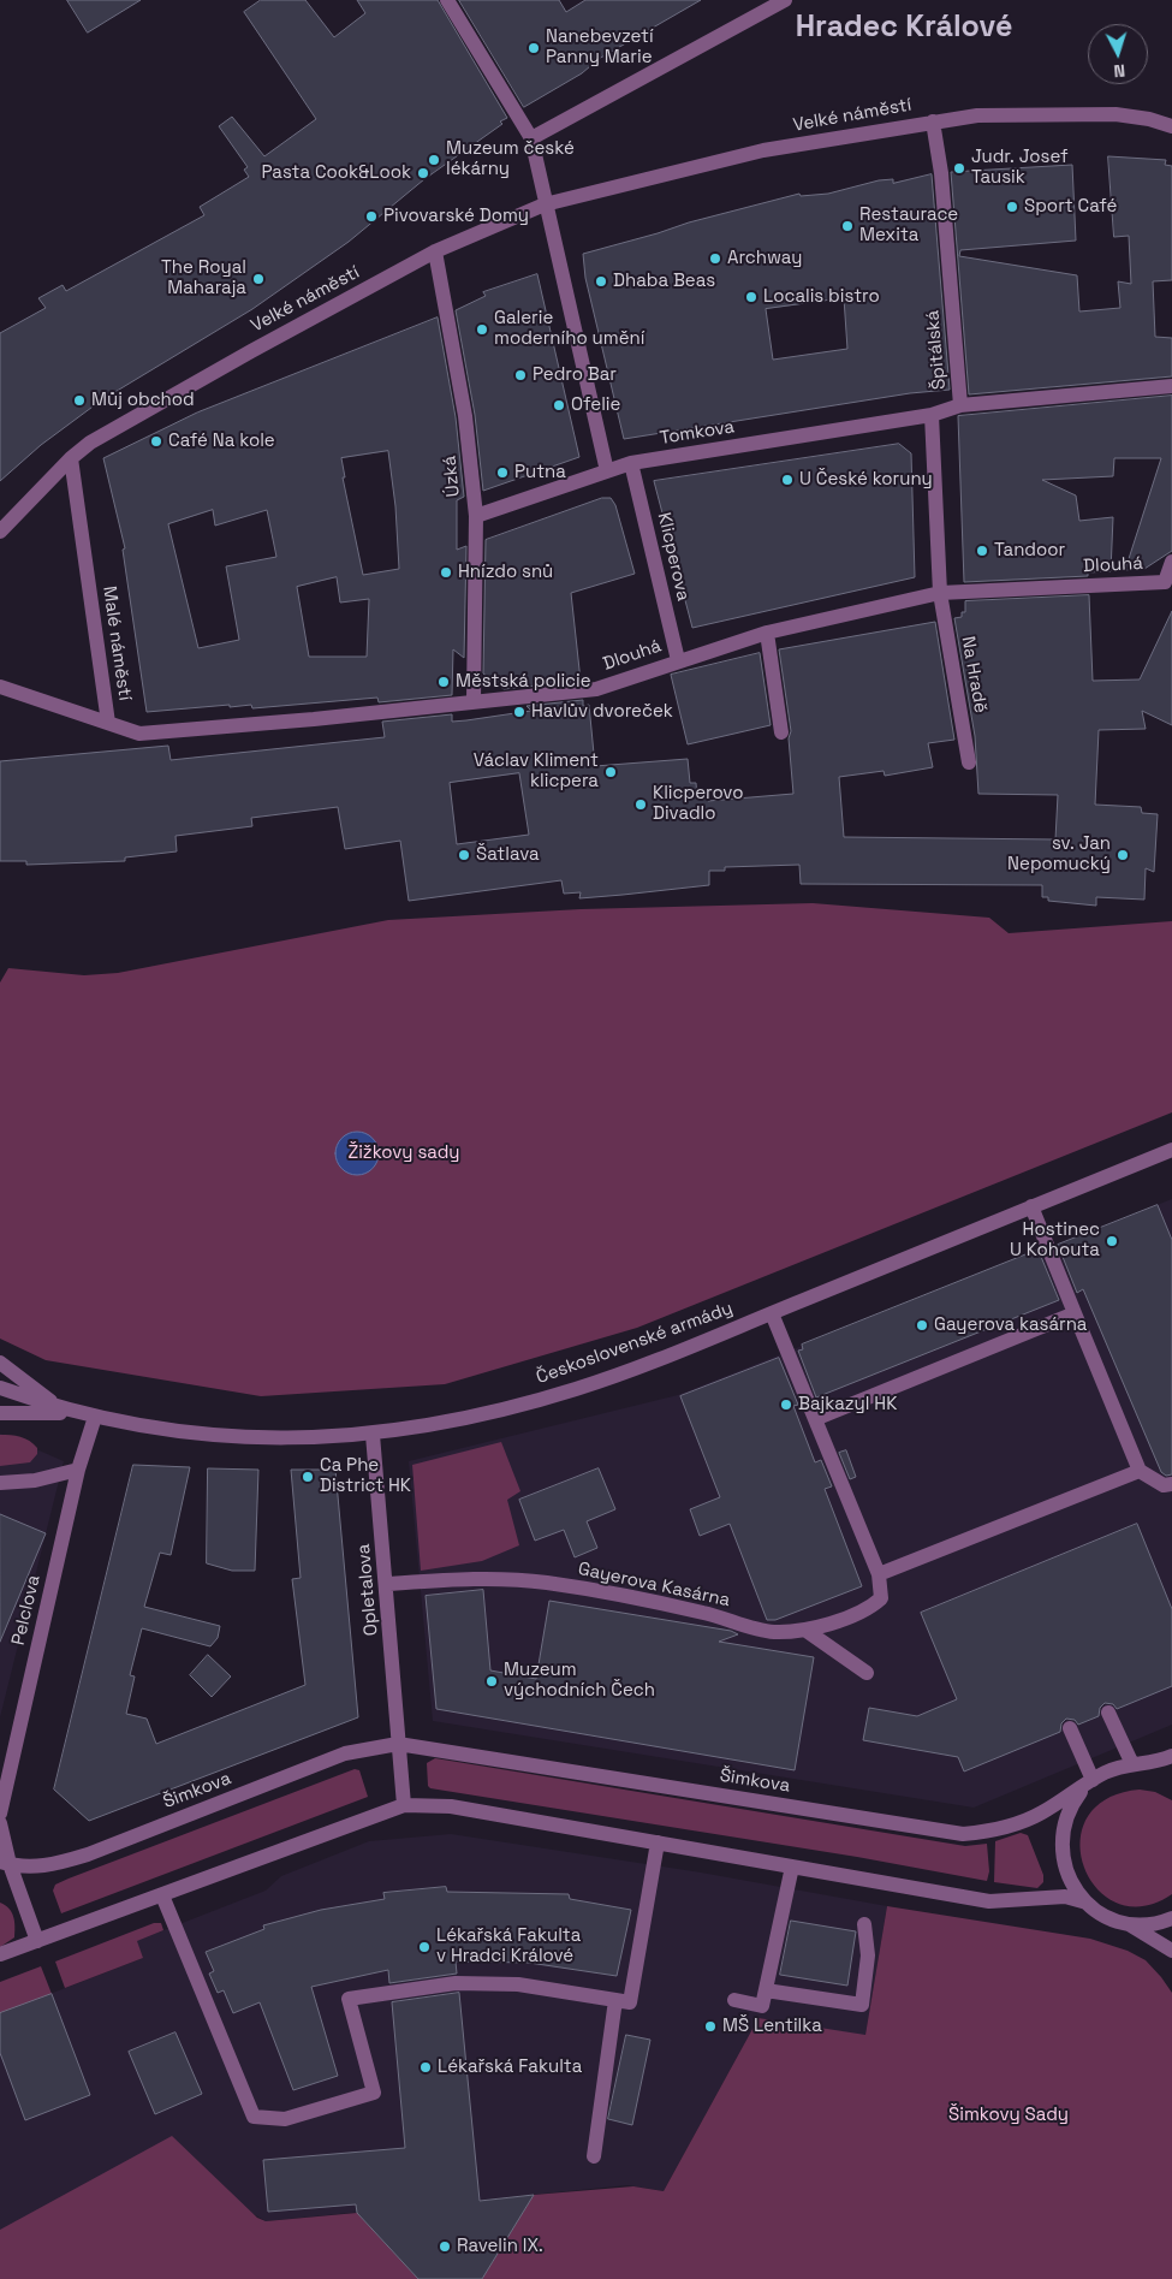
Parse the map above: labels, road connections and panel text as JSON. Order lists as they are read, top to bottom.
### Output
{
  "streets": {
    "street": [
      "Velké náměstí",
      "Špitálská",
      "Tomkova",
      "Úzká",
      "Klicperova",
      "Dlouhá",
      "Malé náměstí",
      "Na Hradě",
      "Československé armády",
      "Gayerova Kasárna",
      "Opletalova",
      "Pelclova",
      "Šimkova"
    ]
  },
  "crossings": [
    ["Velké náměstí", "Špitálská"],
    ["Velké náměstí", "Úzká"],
    ["Velké náměstí", "Malé náměstí"],
    ["Špitálská", "Tomkova"],
    ["Špitálská", "Dlouhá"],
    ["Špitálská", "Na Hradě"],
    ["Tomkova", "Úzká"],
    ["Tomkova", "Klicperova"],
    ["Úzká", "Dlouhá"],
    ["Klicperova", "Dlouhá"],
    ["Dlouhá", "Malé náměstí"],
    ["Dlouhá", "Na Hradě"],
    ["Československé armády", "Opletalova"],
    ["Československé armády", "Pelclova"],
    ["Gayerova Kasárna", "Opletalova"],
    ["Opletalova", "Šimkova"]
  ],
  "districts": ["Hradec Králové"],
  "parks": ["Žižkovy sady", "Šimkovy Sady"],
  "places": [
    "Nanebevzetí Panny Marie",
    "Muzeum české lékárny",
    "Judr. Josef Tausik",
    "Pasta Cook&Look",
    "Sport Café",
    "Pivovarské Domy",
    "Restaurace Mexita",
    "Archway",
    "The Royal Maharaja",
    "Dhaba Beas",
    "Localis bistro",
    "Galerie moderního umění",
    "Pedro Bar",
    "Můj obchod",
    "Ofelie",
    "Café Na kole",
    "Putna",
    "U České koruny",
    "Tandoor",
    "Hnízdo snů",
    "Městská policie",
    "Havlův dvoreček",
    "Václav Kliment klicpera",
    "Klicperovo Divadlo",
    "Šatlava",
    "sv. Jan Nepomucký",
    "Hostinec U Kohouta",
    "Gayerova kasárna",
    "Bajkazyl HK",
    "Ca Phe District HK",
    "Muzeum východních Čech",
    "Lékařská Fakulta v Hradci Králové",
    "MŠ Lentilka",
    "Lékařská Fakulta",
    "Ravelin IX."
  ],
  "north": "bottom"
}
